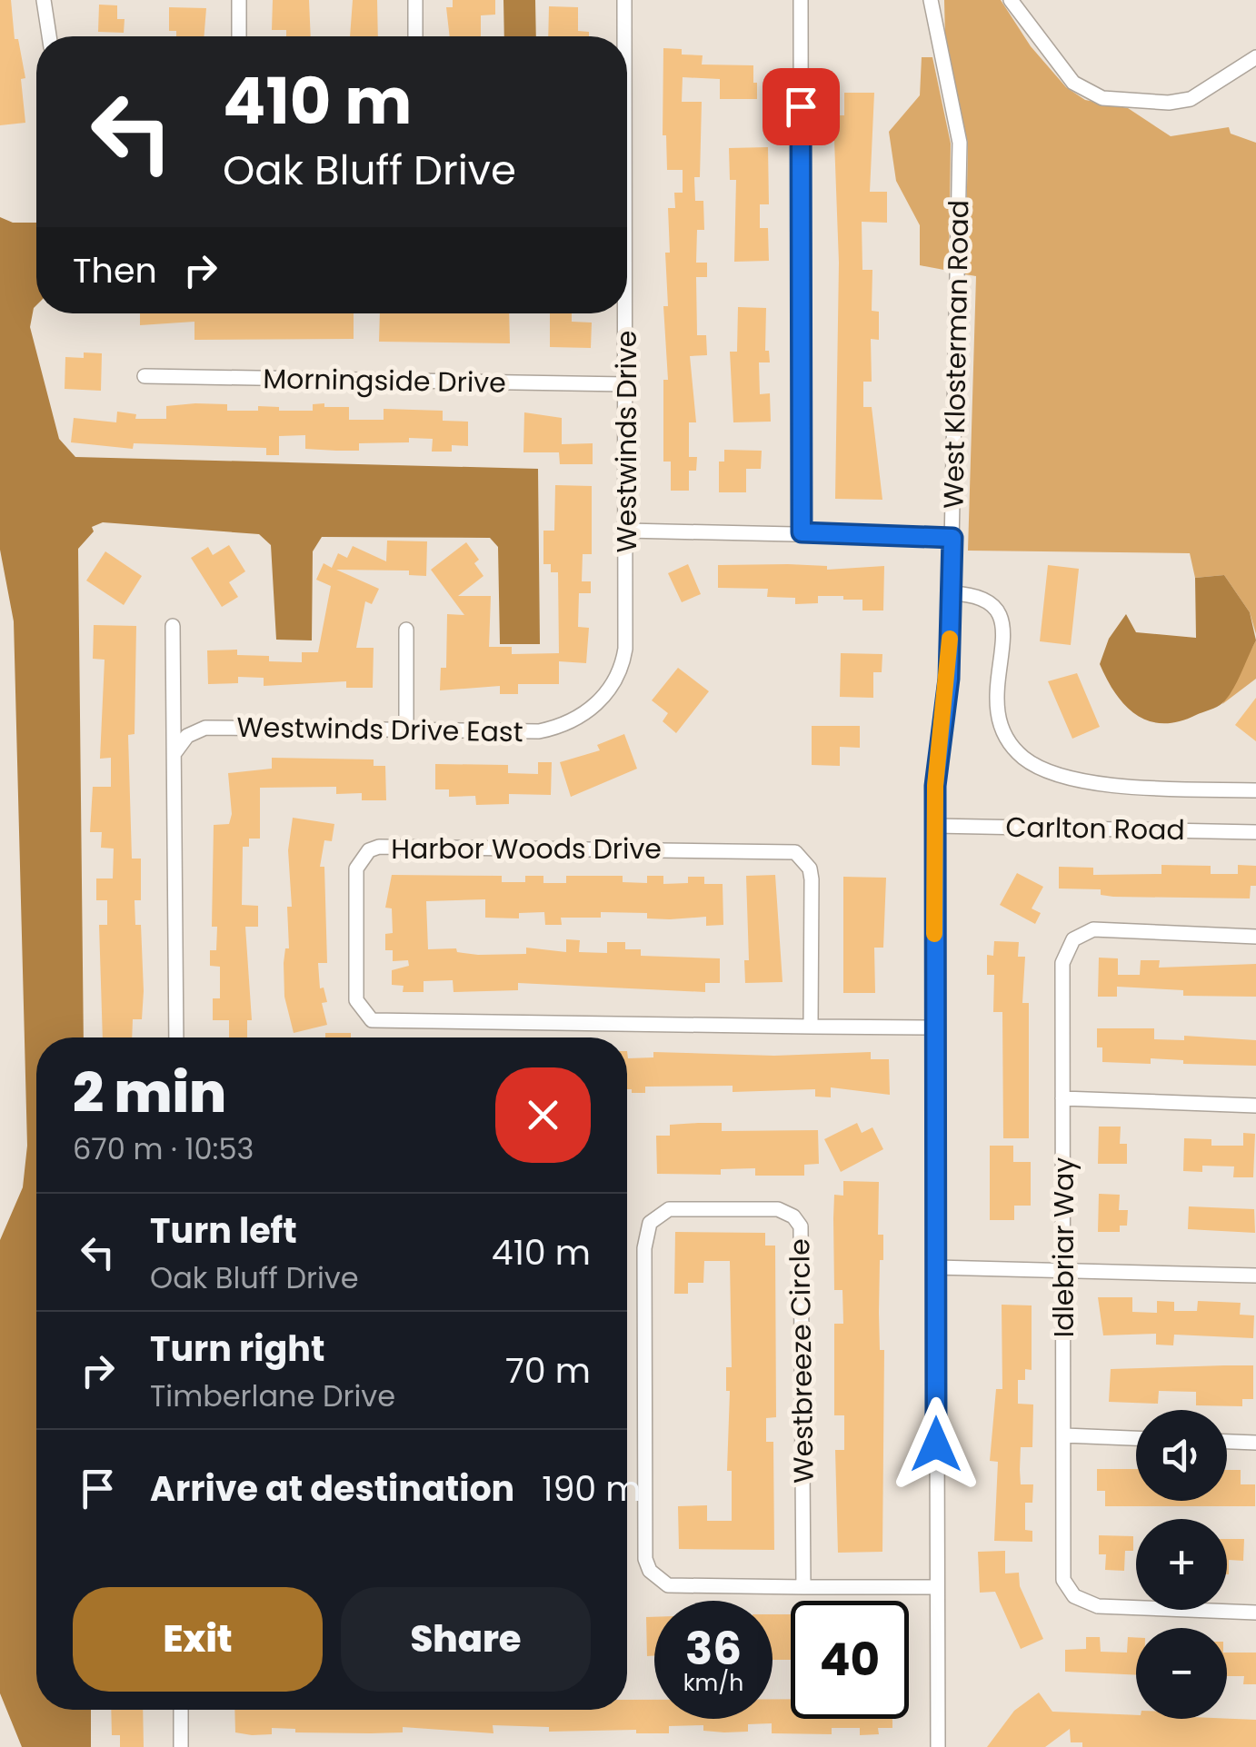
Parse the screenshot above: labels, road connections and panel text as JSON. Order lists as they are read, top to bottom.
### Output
{
  "streets": {
    "street": [
      "West Klosterman Road",
      "Morningside Drive",
      "Westwinds Drive",
      "Westwinds Drive East",
      "Carlton Road",
      "Harbor Woods Drive",
      "Idlebriar Way",
      "Westbreeze Circle"
    ]
  },
  "crossings": [
    ["West Klosterman Road", "Carlton Road"],
    ["West Klosterman Road", "Harbor Woods Drive"],
    ["Morningside Drive", "Westwinds Drive"],
    ["Westwinds Drive", "Westwinds Drive East"]
  ],
  "page": {
    "turn": ["410 m", "Oak Bluff Drive"],
    "then": "Then",
    "heading": ["2 min", "670 m · 10:53"],
    "list": [
      {
        "name": "Turn left",
        "note": "Oak Bluff Drive",
        "value": "410 m"
      },
      {
        "name": "Turn right",
        "note": "Timberlane Drive",
        "value": "70 m"
      },
      {
        "name": "Arrive at destination",
        "value": "190 m"
      }
    ],
    "map_buttons": ["+", "−"],
    "buttons": ["Exit", "Share"],
    "speed": "36 km/h",
    "limit": "40"
  }
}
